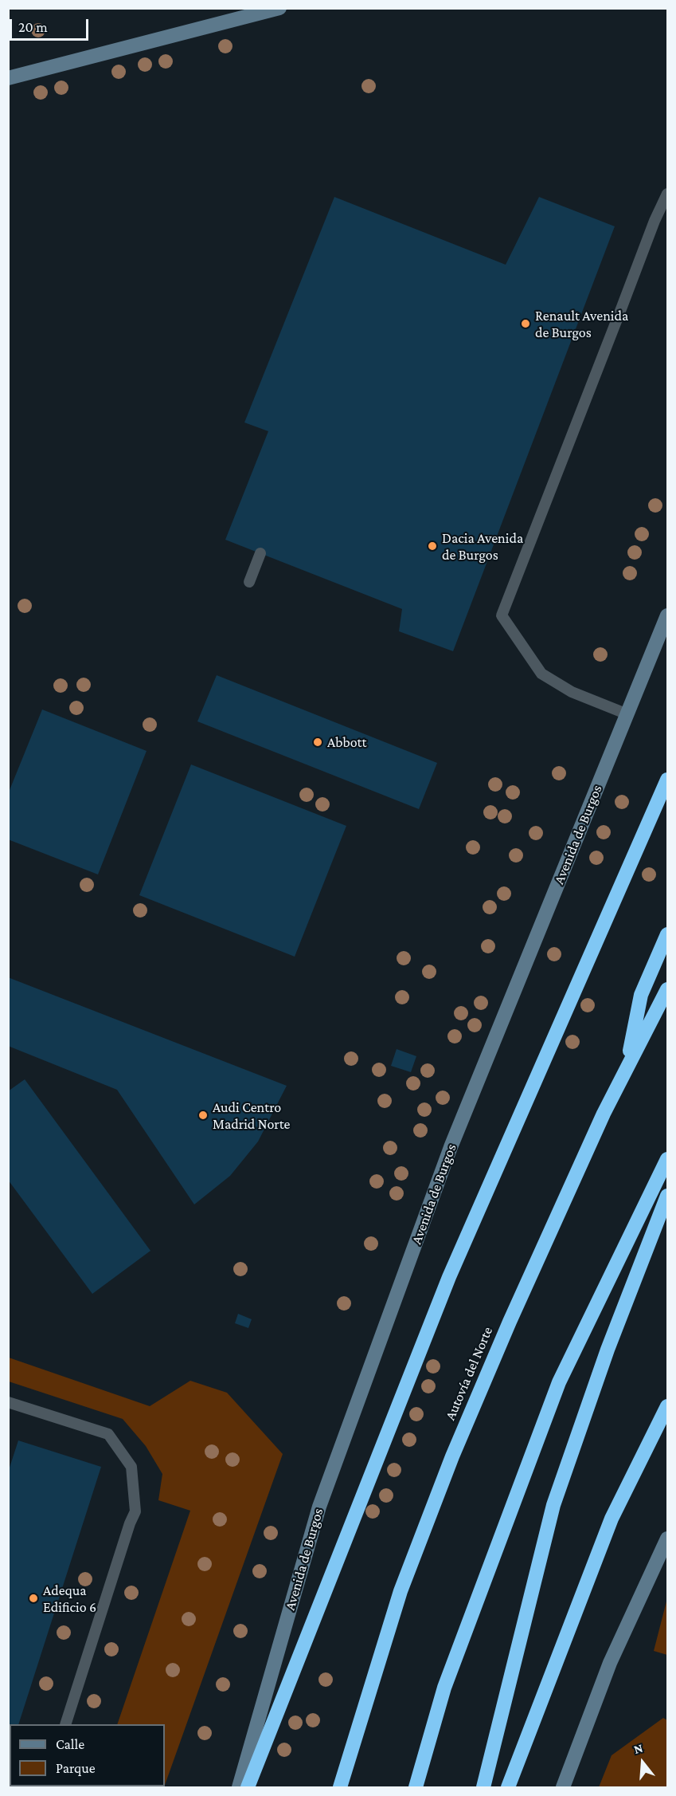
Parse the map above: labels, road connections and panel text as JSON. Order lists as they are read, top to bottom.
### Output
{
  "streets": {
    "highway": ["Autovía del Norte"],
    "street": ["Avenida de Burgos"]
  },
  "places": [
    "Renault Avenida de Burgos",
    "Dacia Avenida de Burgos",
    "Abbott",
    "Audi Centro Madrid Norte",
    "Adequa Edificio 6"
  ],
  "legend": ["Calle", "Parque"],
  "scale_bar": "20 m",
  "north": "top"
}
